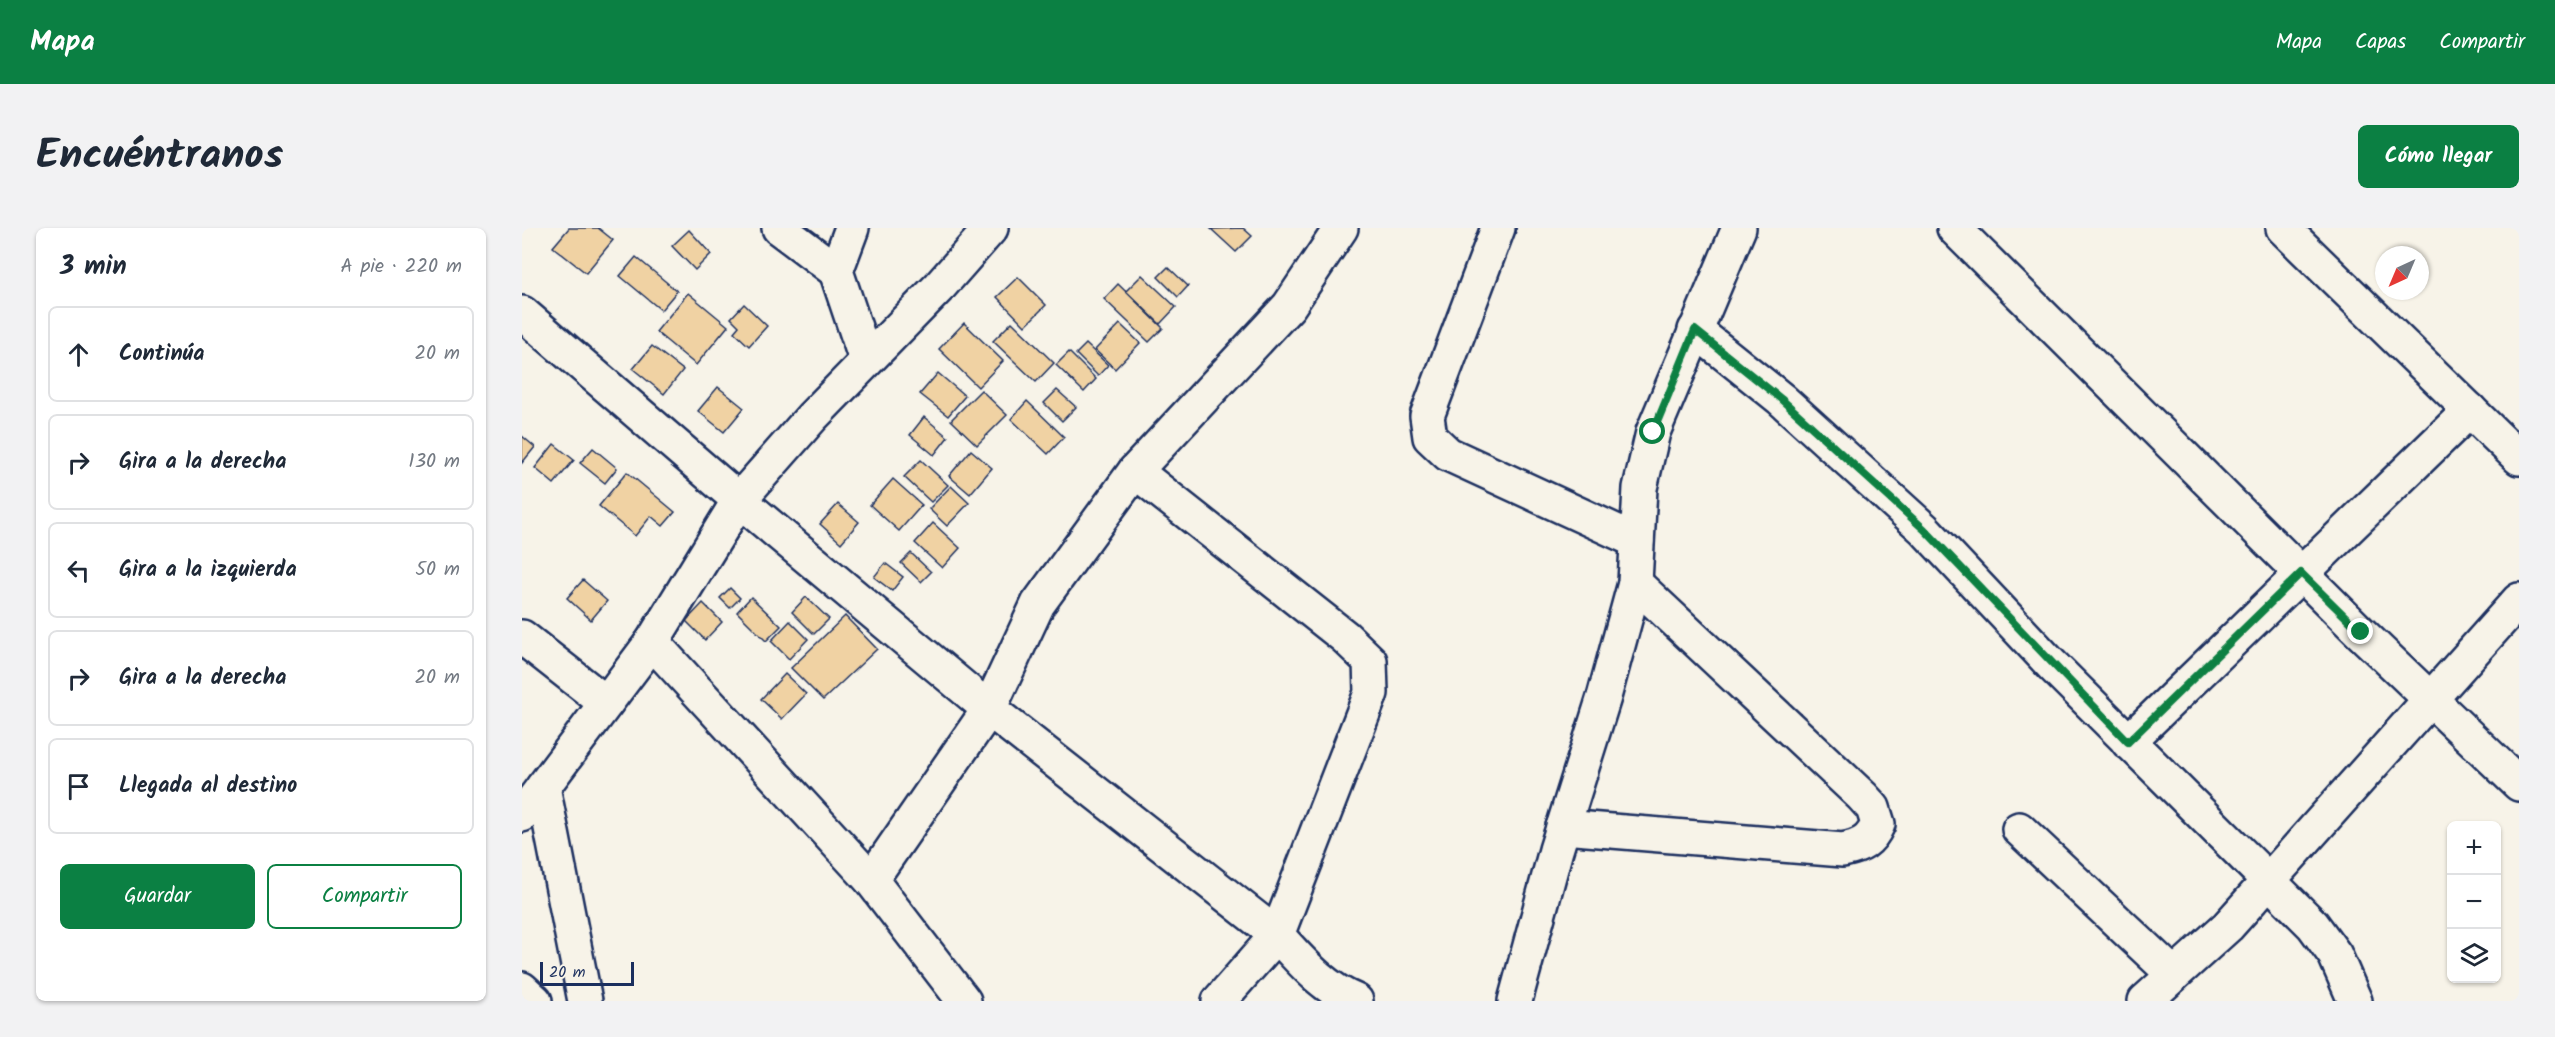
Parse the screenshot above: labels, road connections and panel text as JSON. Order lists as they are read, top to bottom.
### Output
{
  "scale_bar": "20 m",
  "north": "bottom left",
  "page": {
    "header": "Mapa",
    "nav": ["Mapa", "Capas", "Compartir"],
    "title": "Encuéntranos",
    "buttons": [
      "Cómo llegar",
      ["Guardar", "Compartir"]
    ],
    "heading": ["3 min", "A pie · 220 m"],
    "list": [
      ["Continúa", "20 m"],
      ["Gira a la derecha", "130 m"],
      ["Gira a la izquierda", "50 m"],
      ["Gira a la derecha", "20 m"],
      "Llegada al destino"
    ],
    "map_buttons": ["+", "−"],
    "scale": "20 m"
  }
}
